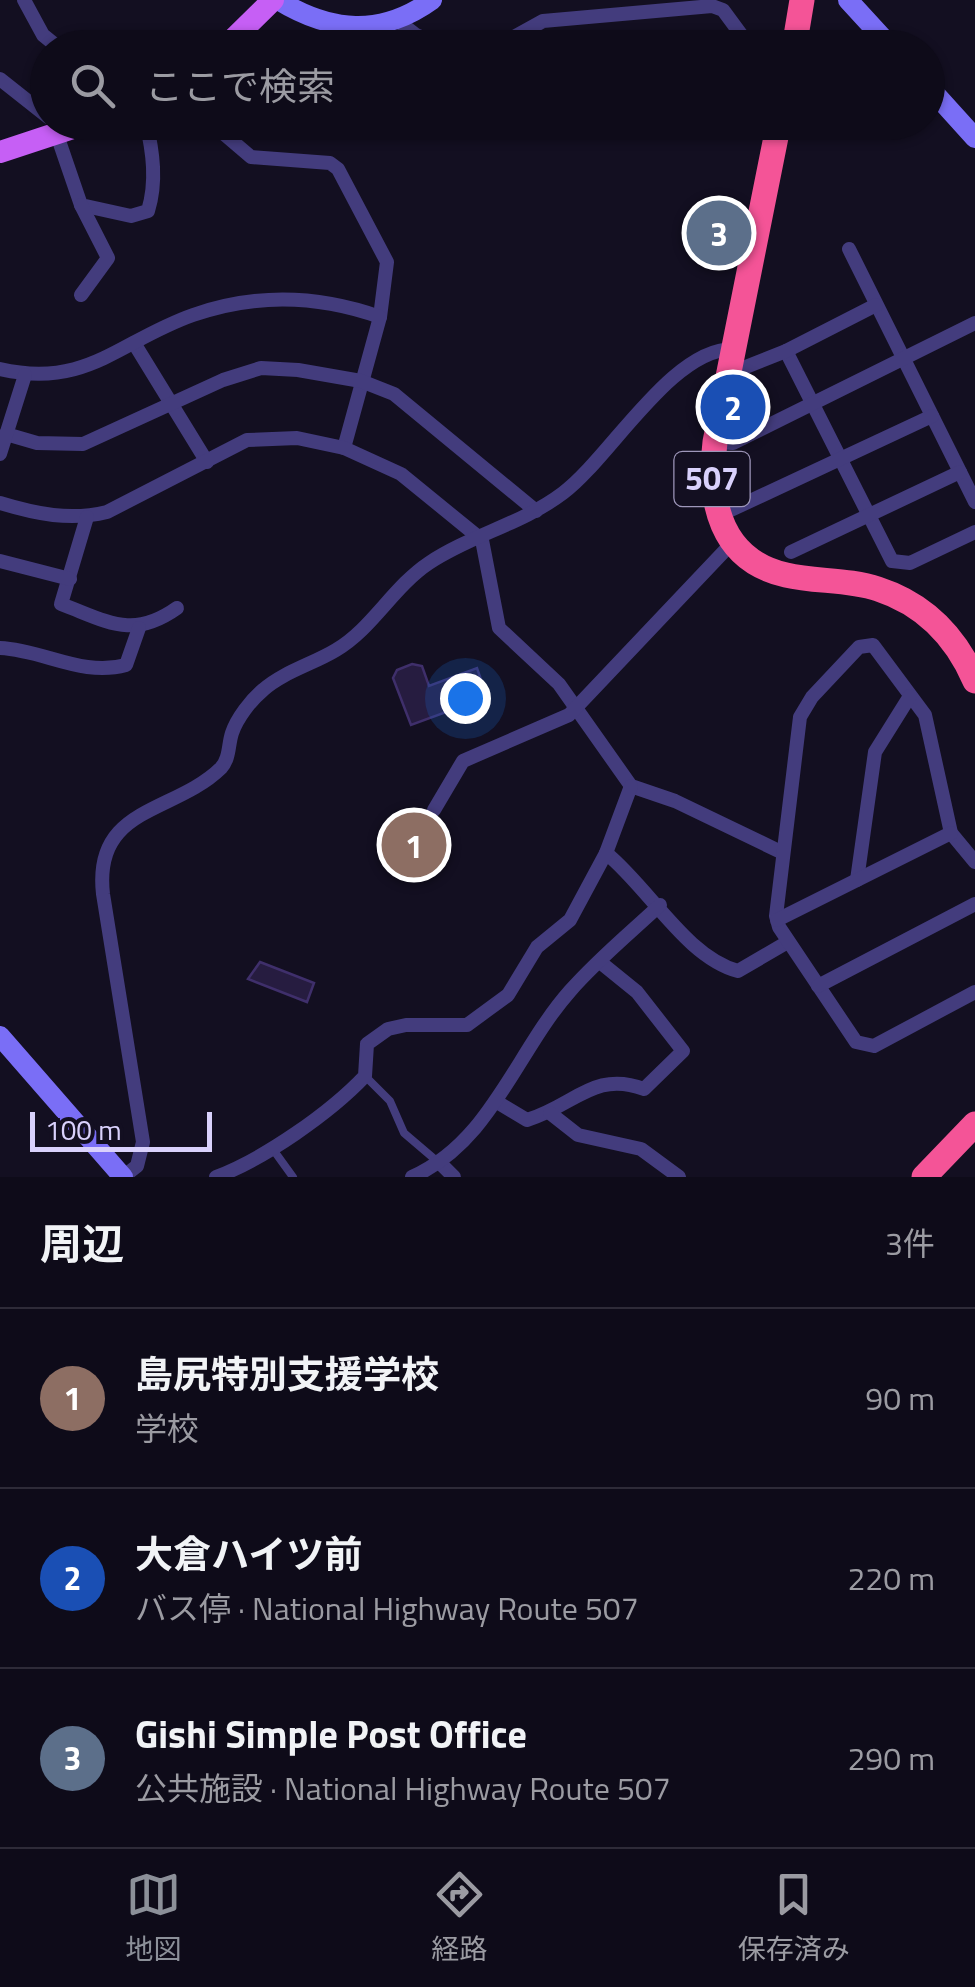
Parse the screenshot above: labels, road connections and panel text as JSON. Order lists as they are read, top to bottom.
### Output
{
  "streets": {
    "highway": ["507"]
  },
  "scale_bar": "100 m",
  "page": {
    "search": "ここで検索",
    "pins": ["3", "2", "1"],
    "scale": "100 m",
    "heading": ["周辺", "3件"],
    "list": [
      {
        "mark": "1",
        "name": "島尻特別支援学校",
        "note": "学校",
        "value": "90 m"
      },
      {
        "mark": "2",
        "name": "大倉ハイツ前",
        "note": "バス停 · National Highway Route 507",
        "value": "220 m"
      },
      {
        "mark": "3",
        "name": "Gishi Simple Post Office",
        "note": "公共施設 · National Highway Route 507",
        "value": "290 m"
      }
    ],
    "nav": ["地図", "経路", "保存済み"]
  }
}
